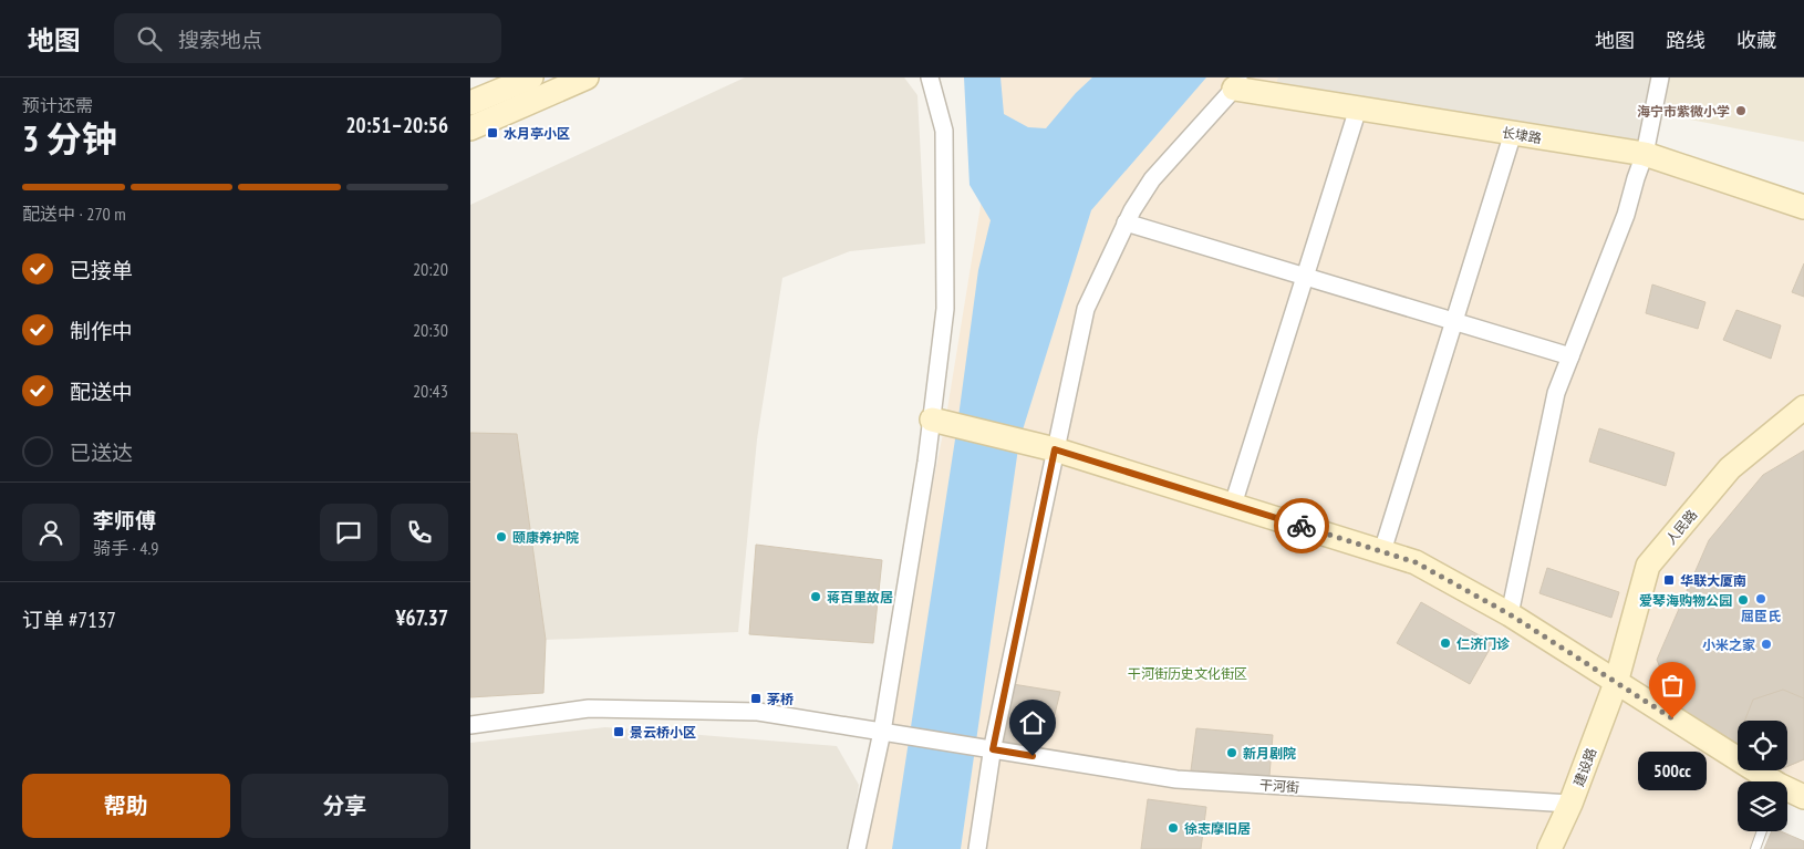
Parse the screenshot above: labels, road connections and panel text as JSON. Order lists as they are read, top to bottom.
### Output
{
  "streets": {
    "street": [
      "长埭路",
      "人民路",
      "建设路",
      "干河街"
    ]
  },
  "crossings": [
    ["人民路", "建设路"],
    ["建设路", "干河街"]
  ],
  "parks": ["干河街历史文化街区"],
  "places": {
    "other": [
      "海宁市紫微小学",
      "颐康养护院",
      "蒋百里故居",
      "屈臣氏",
      "爱琴海购物公园",
      "仁济门诊",
      "小米之家",
      "500cc",
      "新月剧院",
      "徐志摩旧居"
    ],
    "transit": [
      "水月亭小区",
      "华联大厦南",
      "茅桥",
      "景云桥小区"
    ]
  },
  "page": {
    "header": "地图",
    "search": "搜索地点",
    "nav": ["地图", "路线", "收藏"],
    "heading": ["3 分钟", "预计还需", "20:51–20:56"],
    "panel": [
      "李师傅",
      "骑手 · 4.9",
      "订单 #7137",
      "¥67.37"
    ],
    "bar": "配送中 · 270 m",
    "list": [
      ["已接单", "20:20"],
      ["制作中", "20:30"],
      ["配送中", "20:43"],
      "已送达"
    ],
    "bubble": "500cc",
    "buttons": ["帮助", "分享"]
  }
}
